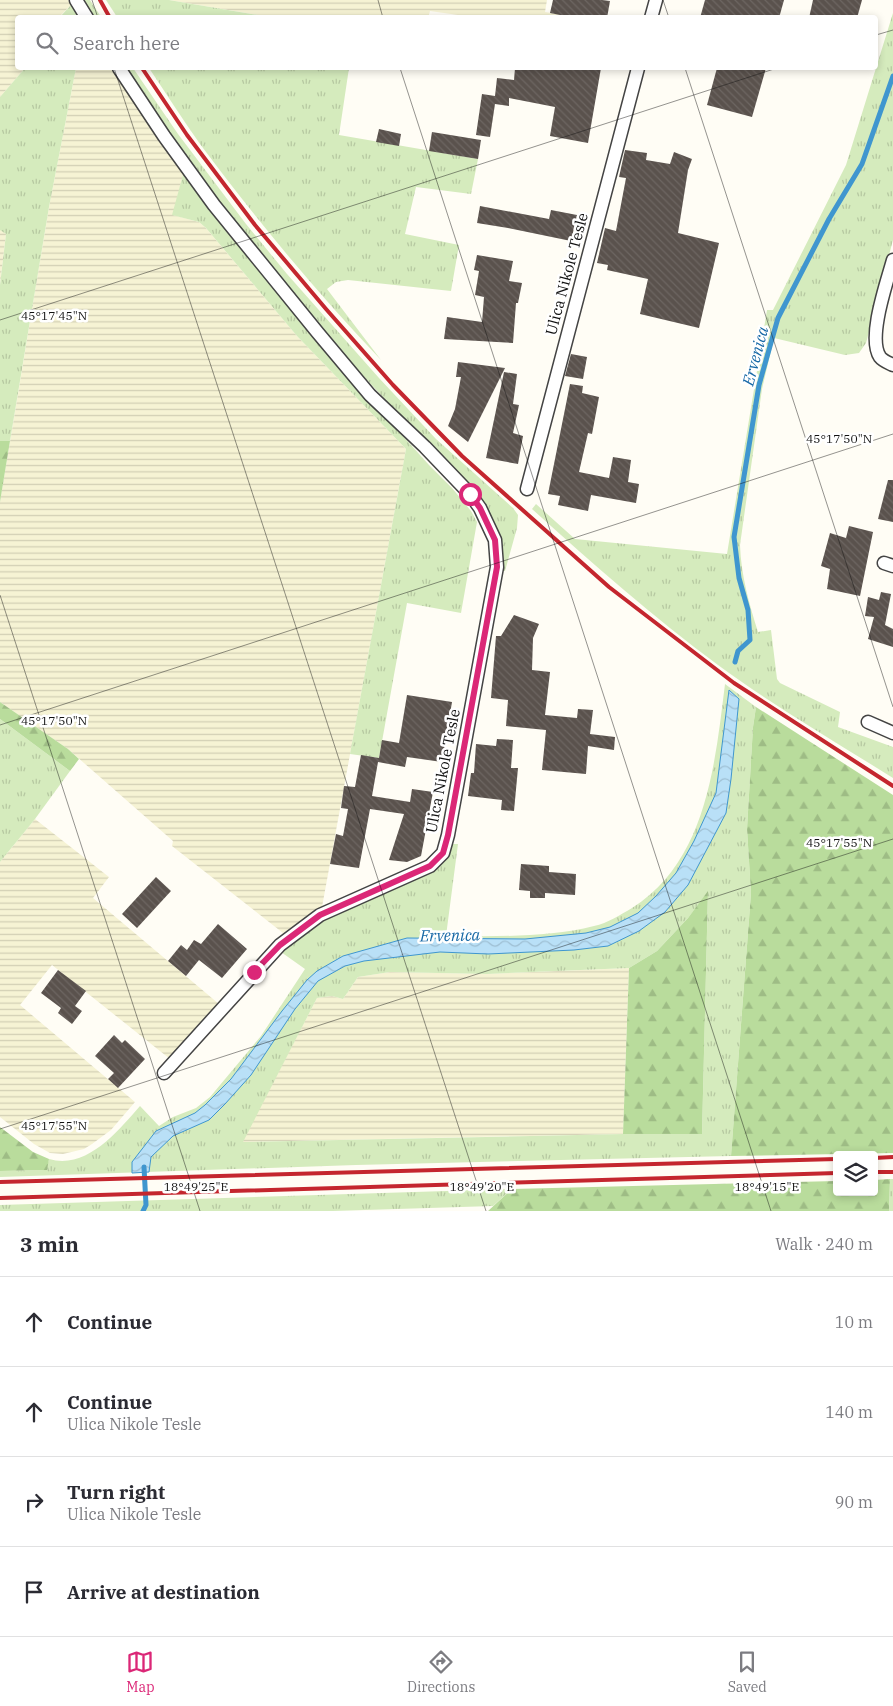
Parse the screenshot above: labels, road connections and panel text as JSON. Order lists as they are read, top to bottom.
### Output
{
  "streets": {
    "street": ["Ulica Nikole Tesle"]
  },
  "water": ["Ervenica"],
  "page": {
    "search": "Search here",
    "heading": ["3 min", "Walk · 240 m"],
    "list": [
      ["Continue", "10 m"],
      ["Continue", "Ulica Nikole Tesle", "140 m"],
      ["Turn right", "Ulica Nikole Tesle", "90 m"],
      "Arrive at destination"
    ],
    "nav": ["Map", "Directions", "Saved"]
  },
  "coordinates": [
    "45°17'45\"N",
    "45°17'50\"N",
    "45°17'55\"N",
    "18°49'25\"E",
    "18°49'20\"E",
    "18°49'15\"E"
  ]
}
